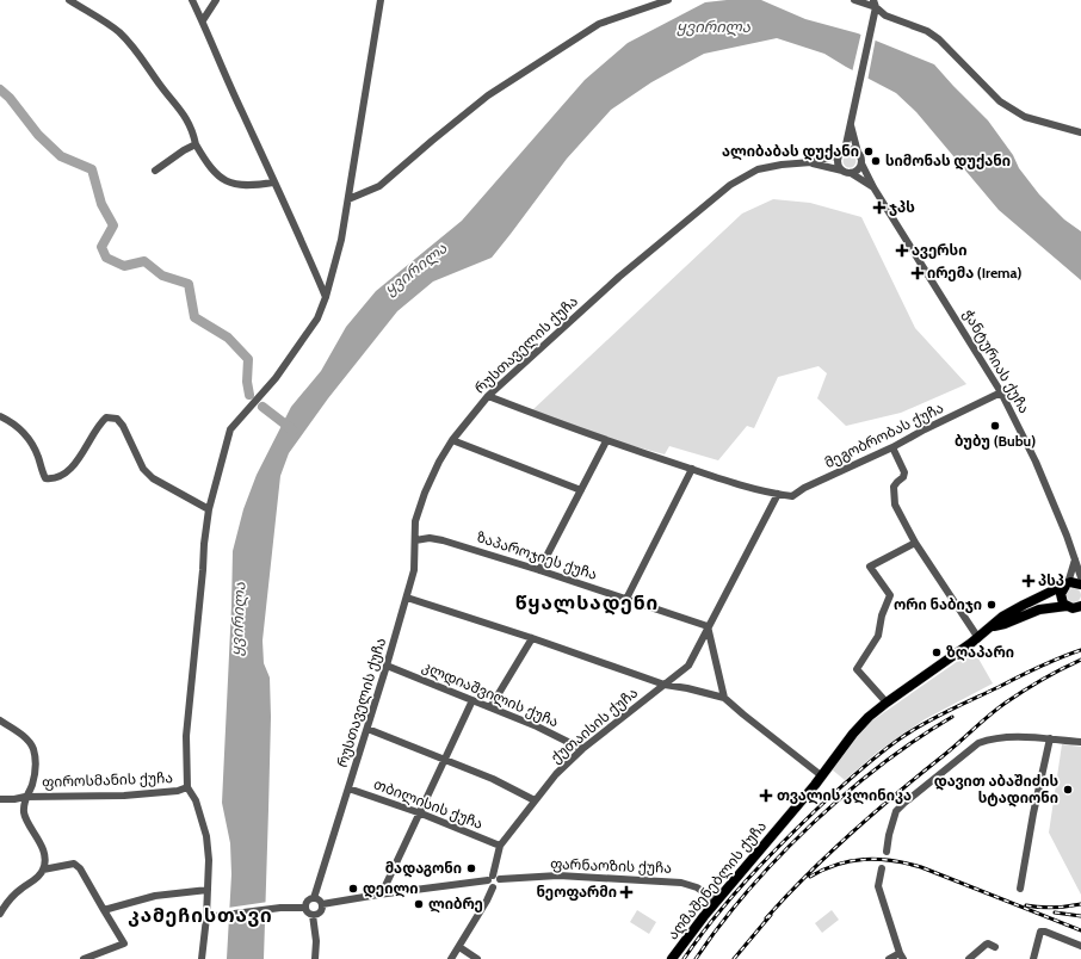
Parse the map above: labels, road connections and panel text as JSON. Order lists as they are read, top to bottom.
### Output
{
  "streets": {
    "main road": ["აღმაშენებლის ქუჩა"],
    "street": [
      "რუსთაველის ქუჩა",
      "ჭანტურიას ქუჩა",
      "მეგობრობას ქუჩა",
      "ზაპაროჯიეს ქუჩა",
      "კლდიაშვილის ქუჩა",
      "ქუთაისის ქუჩა",
      "ფიროსმანის ქუჩა",
      "თბილისის ქუჩა",
      "ფარნაოზის ქუჩა"
    ]
  },
  "crossings": [
    ["რუსთაველის ქუჩა", "ჭანტურიას ქუჩა"],
    ["რუსთაველის ქუჩა", "ზაპაროჯიეს ქუჩა"],
    ["რუსთაველის ქუჩა", "კლდიაშვილის ქუჩა"],
    ["რუსთაველის ქუჩა", "თბილისის ქუჩა"],
    ["რუსთაველის ქუჩა", "ფარნაოზის ქუჩა"],
    ["ჭანტურიას ქუჩა", "მეგობრობას ქუჩა"],
    ["მეგობრობას ქუჩა", "ქუთაისის ქუჩა"],
    ["ზაპაროჯიეს ქუჩა", "ქუთაისის ქუჩა"],
    ["კლდიაშვილის ქუჩა", "ქუთაისის ქუჩა"],
    ["ქუთაისის ქუჩა", "თბილისის ქუჩა"],
    ["ქუთაისის ქუჩა", "ფარნაოზის ქუჩა"],
    ["ფარნაოზის ქუჩა", "აღმაშენებლის ქუჩა"]
  ],
  "districts": ["წყალსადენი", "კამეჩისთავი"],
  "water": ["ყვირილა"],
  "places": {
    "other": [
      "ალიბაბას დუქანი",
      "სიმონას დუქანი",
      "ბუბუ (Bubu)",
      "ორი ნაბიჯი",
      "ზღაპარი",
      "დავით აბაშიძის სტადიონი",
      "მადაგონი",
      "დეილი",
      "ლიბრე"
    ],
    "health": [
      "ჯპს",
      "ავერსი",
      "ირემა (Irema)",
      "პსპ",
      "თვალის კლინიკა",
      "ნეოფარმი"
    ]
  }
}
